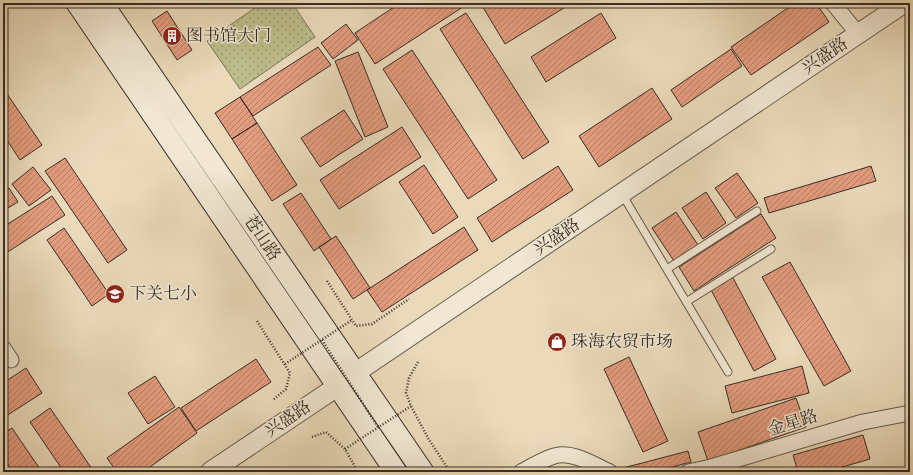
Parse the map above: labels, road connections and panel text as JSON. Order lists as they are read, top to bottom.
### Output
{
  "streets": {
    "main road": ["兴盛路", "苍山路"],
    "street": ["金星路"]
  },
  "crossings": [
    ["兴盛路", "苍山路"]
  ],
  "places": {
    "building": ["图书馆大门"],
    "school or university": ["下关七小"],
    "shop": ["珠海农贸市场"]
  }
}
